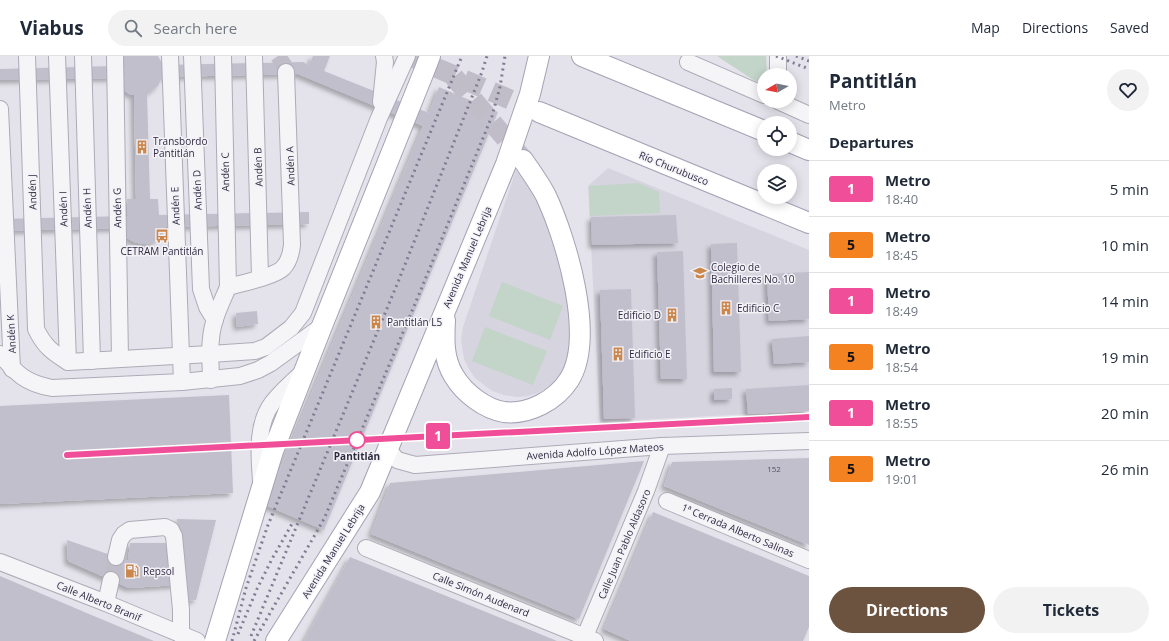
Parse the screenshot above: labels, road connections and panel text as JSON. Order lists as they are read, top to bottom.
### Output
{
  "streets": {
    "main road": ["Río Churubusco", "Avenida Manuel Lebrija"],
    "street": [
      "Andén A",
      "Andén B",
      "Andén C",
      "Andén D",
      "Andén J",
      "Andén E",
      "Andén H",
      "Andén G",
      "Andén I",
      "Andén K",
      "Avenida Adolfo López Mateos",
      "1ª Cerrada Alberto Salinas",
      "Calle Juan Pablo Aldasoro",
      "Calle Simón Audenard",
      "Calle Alberto Branif"
    ]
  },
  "crossings": [
    ["Andén A", "Andén B"],
    ["Andén J", "Andén I"],
    ["Avenida Manuel Lebrija", "Avenida Adolfo López Mateos"],
    ["Avenida Adolfo López Mateos", "Calle Juan Pablo Aldasoro"],
    ["Calle Juan Pablo Aldasoro", "Calle Simón Audenard"]
  ],
  "places": {
    "building": [
      "Transbordo Pantitlán",
      "Edificio C",
      "Edificio D",
      "Pantitlán L5",
      "Edificio E"
    ],
    "bus stop": ["CETRAM Pantitlán"],
    "school or university": ["Colegio de Bachilleres No. 10"],
    "other": ["Pantitlán"],
    "fuel station": ["Repsol"]
  },
  "lines": ["metro line 1"],
  "house_numbers": ["152"],
  "north": "left",
  "page": {
    "header": "Viabus",
    "search": "Search here",
    "nav": ["Map", "Directions", "Saved"],
    "on_map": "1",
    "heading": [
      ["Pantitlán", "Metro"],
      "Departures"
    ],
    "list": [
      {
        "mark": "1",
        "name": "Metro",
        "note": "18:40",
        "value": "5 min"
      },
      {
        "mark": "5",
        "name": "Metro",
        "note": "18:45",
        "value": "10 min"
      },
      {
        "mark": "1",
        "name": "Metro",
        "note": "18:49",
        "value": "14 min"
      },
      {
        "mark": "5",
        "name": "Metro",
        "note": "18:54",
        "value": "19 min"
      },
      {
        "mark": "1",
        "name": "Metro",
        "note": "18:55",
        "value": "20 min"
      },
      {
        "mark": "5",
        "name": "Metro",
        "note": "19:01",
        "value": "26 min"
      }
    ],
    "buttons": ["Directions", "Tickets"]
  }
}
